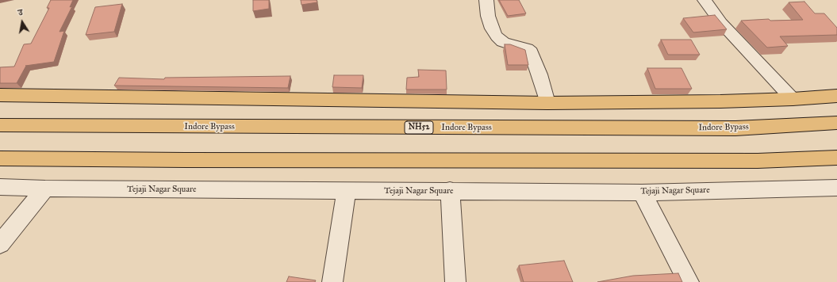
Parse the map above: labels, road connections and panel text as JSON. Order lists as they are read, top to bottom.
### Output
{
  "streets": {
    "highway": ["Indore Bypass", "NH52"],
    "street": ["Tejaji Nagar Square"]
  },
  "north": "top"
}
